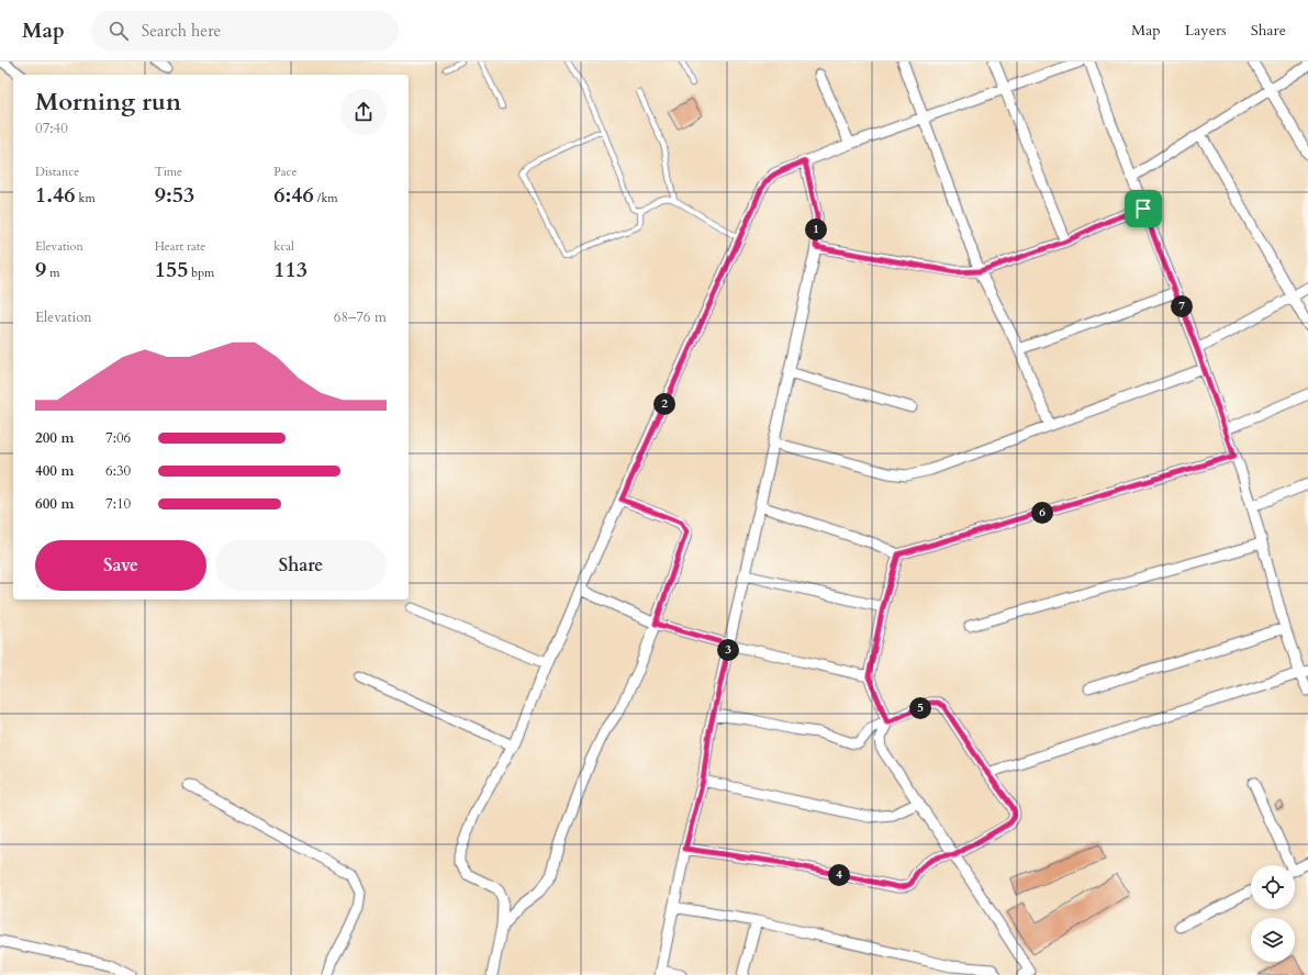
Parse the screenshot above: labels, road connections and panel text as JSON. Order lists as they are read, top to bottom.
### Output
{
  "page": {
    "header": "Map",
    "search": "Search here",
    "nav": ["Map", "Layers", "Share"],
    "heading": ["Morning run", "07:40"],
    "stats": [
      ["Distance", "1.46 km"],
      ["Time", "9:53"],
      ["Pace", "6:46 /km"],
      ["Elevation", "9 m"],
      ["Heart rate", "155 bpm"],
      ["kcal", "113"]
    ],
    "pins": [
      "1",
      "7",
      "2",
      "6",
      "3",
      "5",
      "4"
    ],
    "chart": ["Elevation", "68–76 m"],
    "list": [
      {
        "name": "200 m",
        "note": "7:06"
      },
      {
        "name": "400 m",
        "note": "6:30"
      },
      {
        "name": "600 m",
        "note": "7:10"
      }
    ],
    "buttons": ["Save", "Share"]
  }
}
